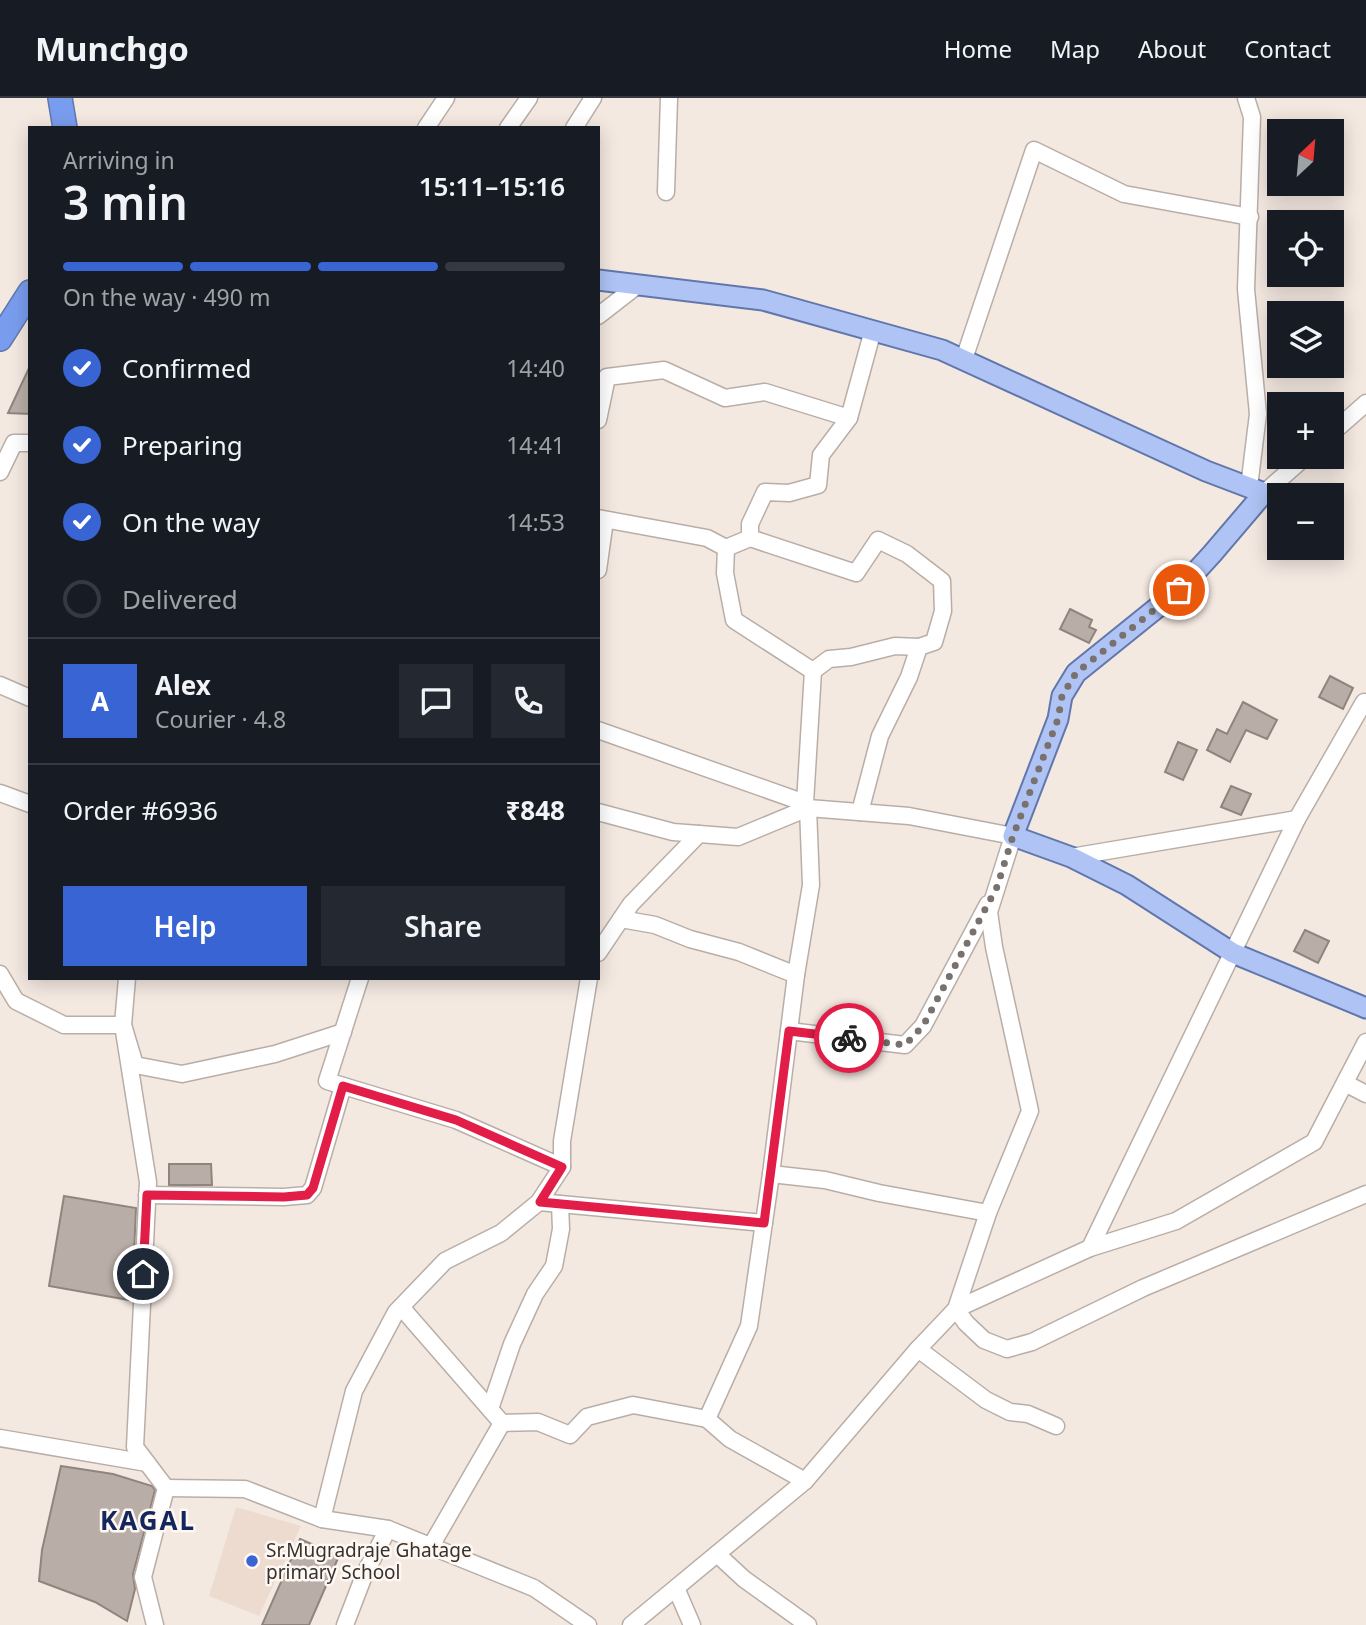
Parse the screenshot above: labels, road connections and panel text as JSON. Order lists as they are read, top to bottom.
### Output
{
  "districts": ["KAGAL"],
  "places": ["Sr.Mugradraje Ghatage primary School"],
  "north": "top right",
  "page": {
    "header": "Munchgo",
    "nav": [
      "Home",
      "Map",
      "About",
      "Contact"
    ],
    "map_buttons": ["+", "−"],
    "heading": ["3 min", "Arriving in", "15:11–15:16"],
    "panel": [
      "Alex",
      "Courier · 4.8",
      "Order #6936",
      "₹848"
    ],
    "bar": "On the way · 490 m",
    "list": [
      ["Confirmed", "14:40"],
      ["Preparing", "14:41"],
      ["On the way", "14:53"],
      "Delivered"
    ],
    "round": "A",
    "buttons": ["Help", "Share"]
  }
}
